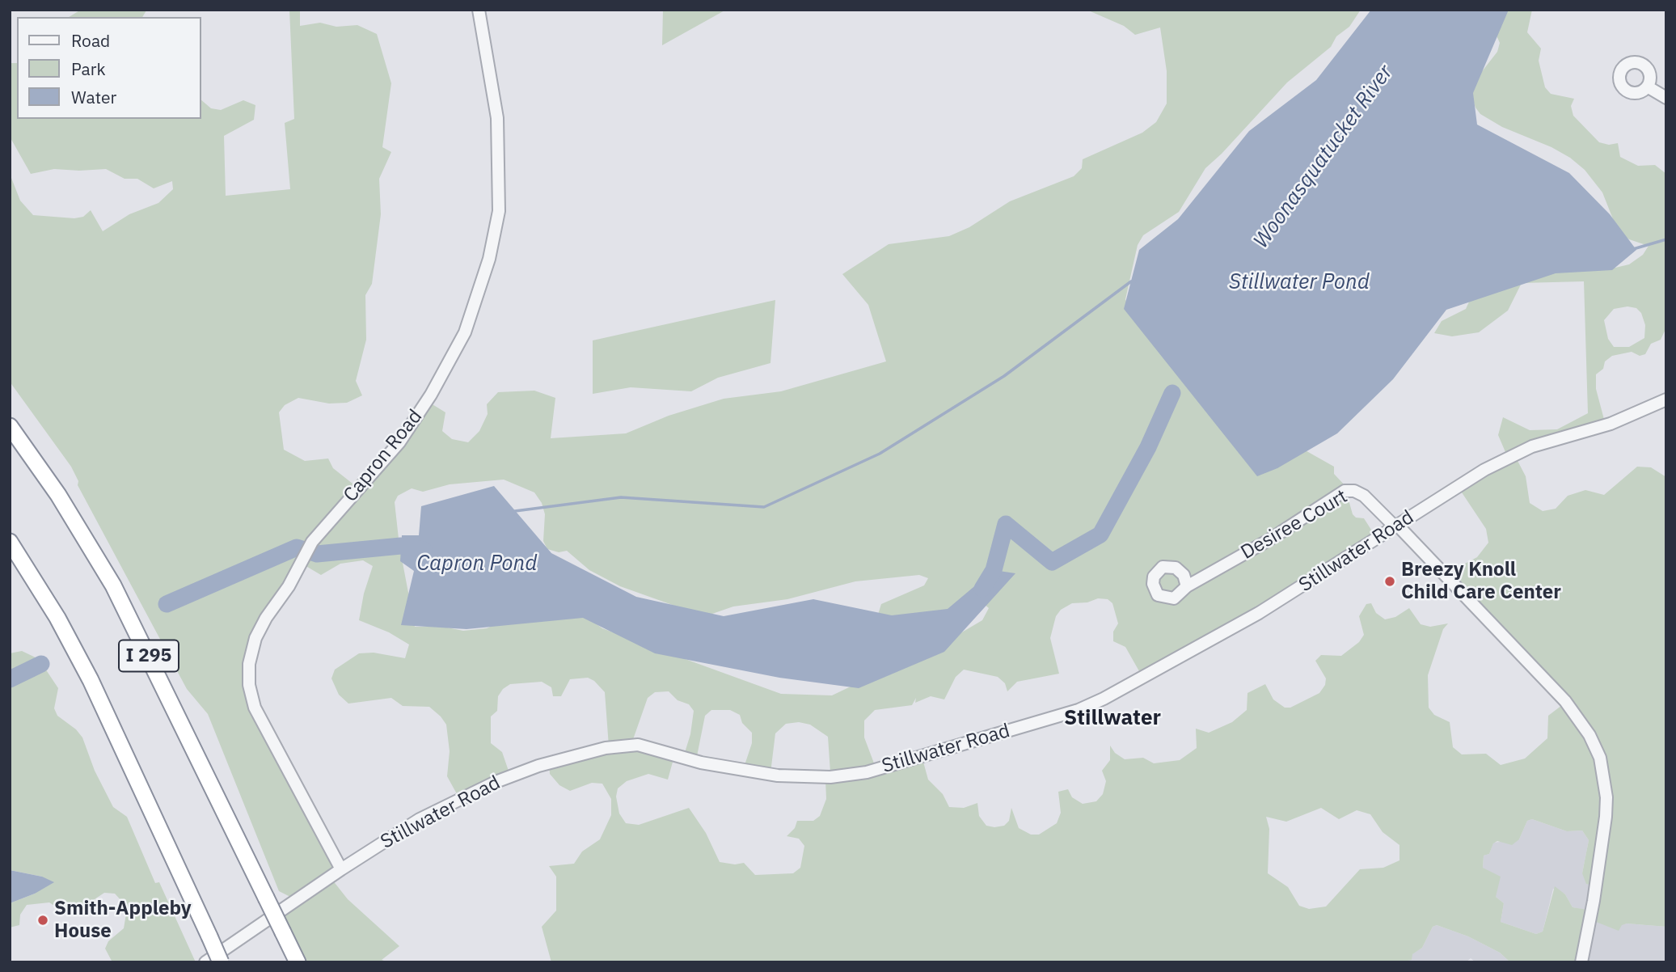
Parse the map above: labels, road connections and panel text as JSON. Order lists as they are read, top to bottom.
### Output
{
  "streets": {
    "highway": ["I 295"],
    "street": ["Capron Road", "Desiree Court", "Stillwater Road"]
  },
  "crossings": [
    ["Capron Road", "Stillwater Road"],
    ["Desiree Court", "Stillwater Road"]
  ],
  "districts": ["Stillwater"],
  "water": ["Woonasquatucket River", "Stillwater Pond", "Capron Pond"],
  "places": ["Breezy Knoll Child Care Center", "Smith-Appleby House"],
  "legend": ["Road", "Park", "Water"]
}
